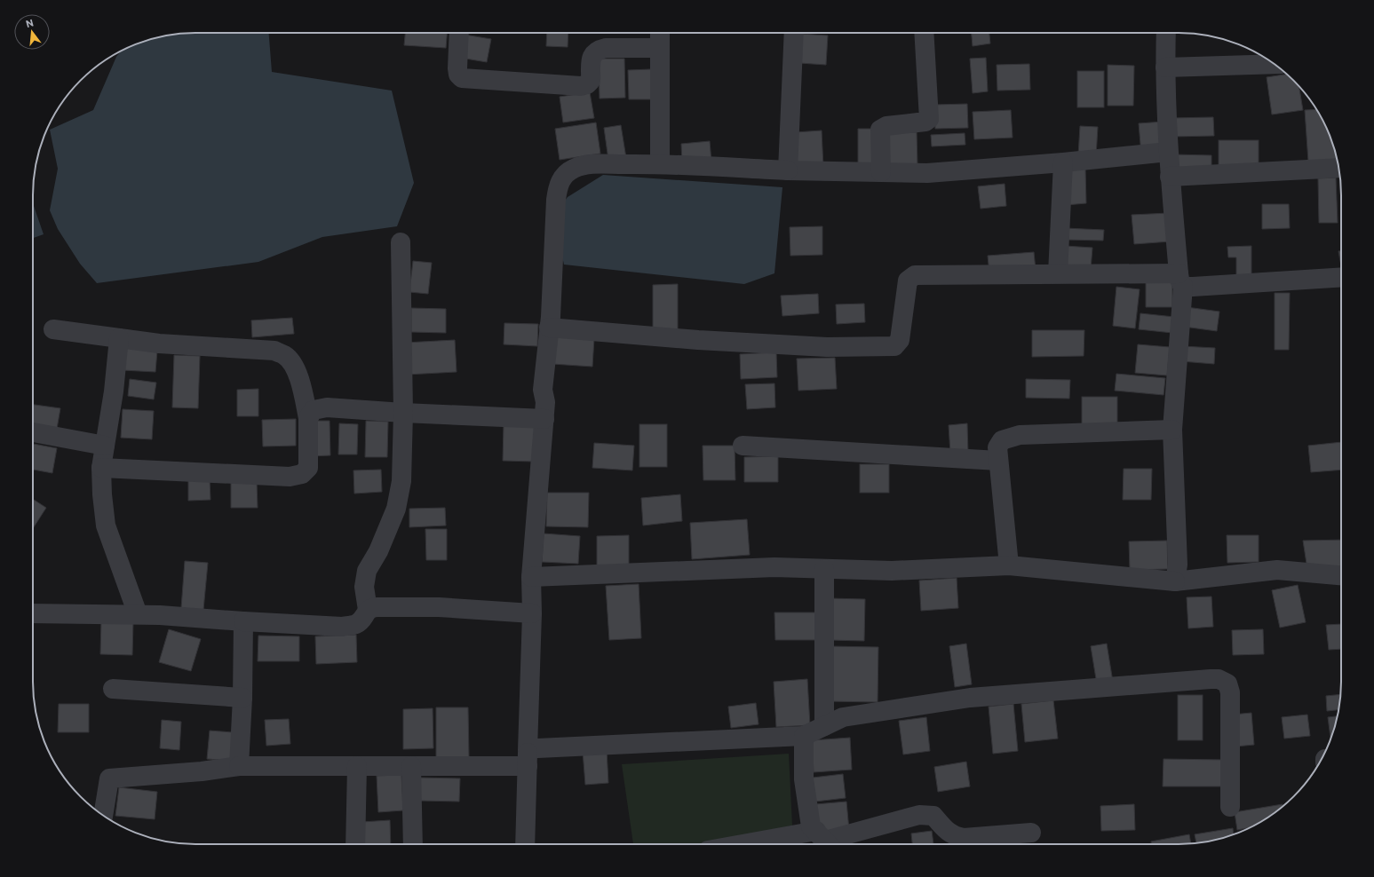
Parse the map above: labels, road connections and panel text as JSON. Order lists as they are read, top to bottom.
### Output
{
  "north": "top"
}
